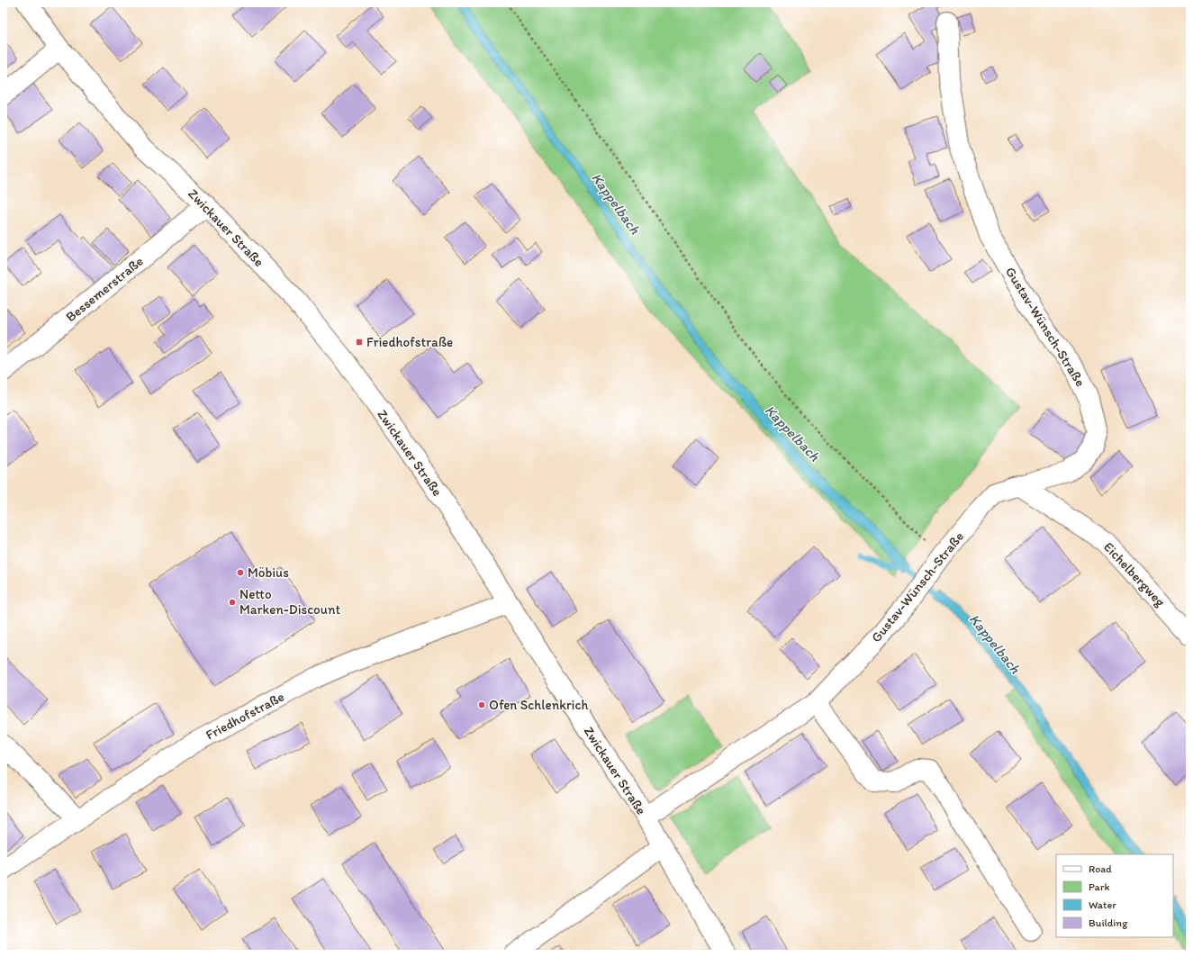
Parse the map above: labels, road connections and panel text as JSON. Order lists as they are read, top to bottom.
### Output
{
  "streets": {
    "street": [
      "Zwickauer Straße",
      "Bessemerstraße",
      "Gustav-Wünsch-Straße",
      "Eichelbergweg",
      "Friedhofstraße"
    ]
  },
  "crossings": [
    ["Zwickauer Straße", "Bessemerstraße"],
    ["Zwickauer Straße", "Gustav-Wünsch-Straße"],
    ["Zwickauer Straße", "Friedhofstraße"],
    ["Gustav-Wünsch-Straße", "Eichelbergweg"]
  ],
  "water": ["Kappelbach"],
  "places": {
    "transit": ["Friedhofstraße"],
    "other": ["Möbius", "Netto Marken-Discount", "Ofen Schlenkrich"]
  },
  "legend": [
    "Road",
    "Park",
    "Water",
    "Building"
  ]
}
